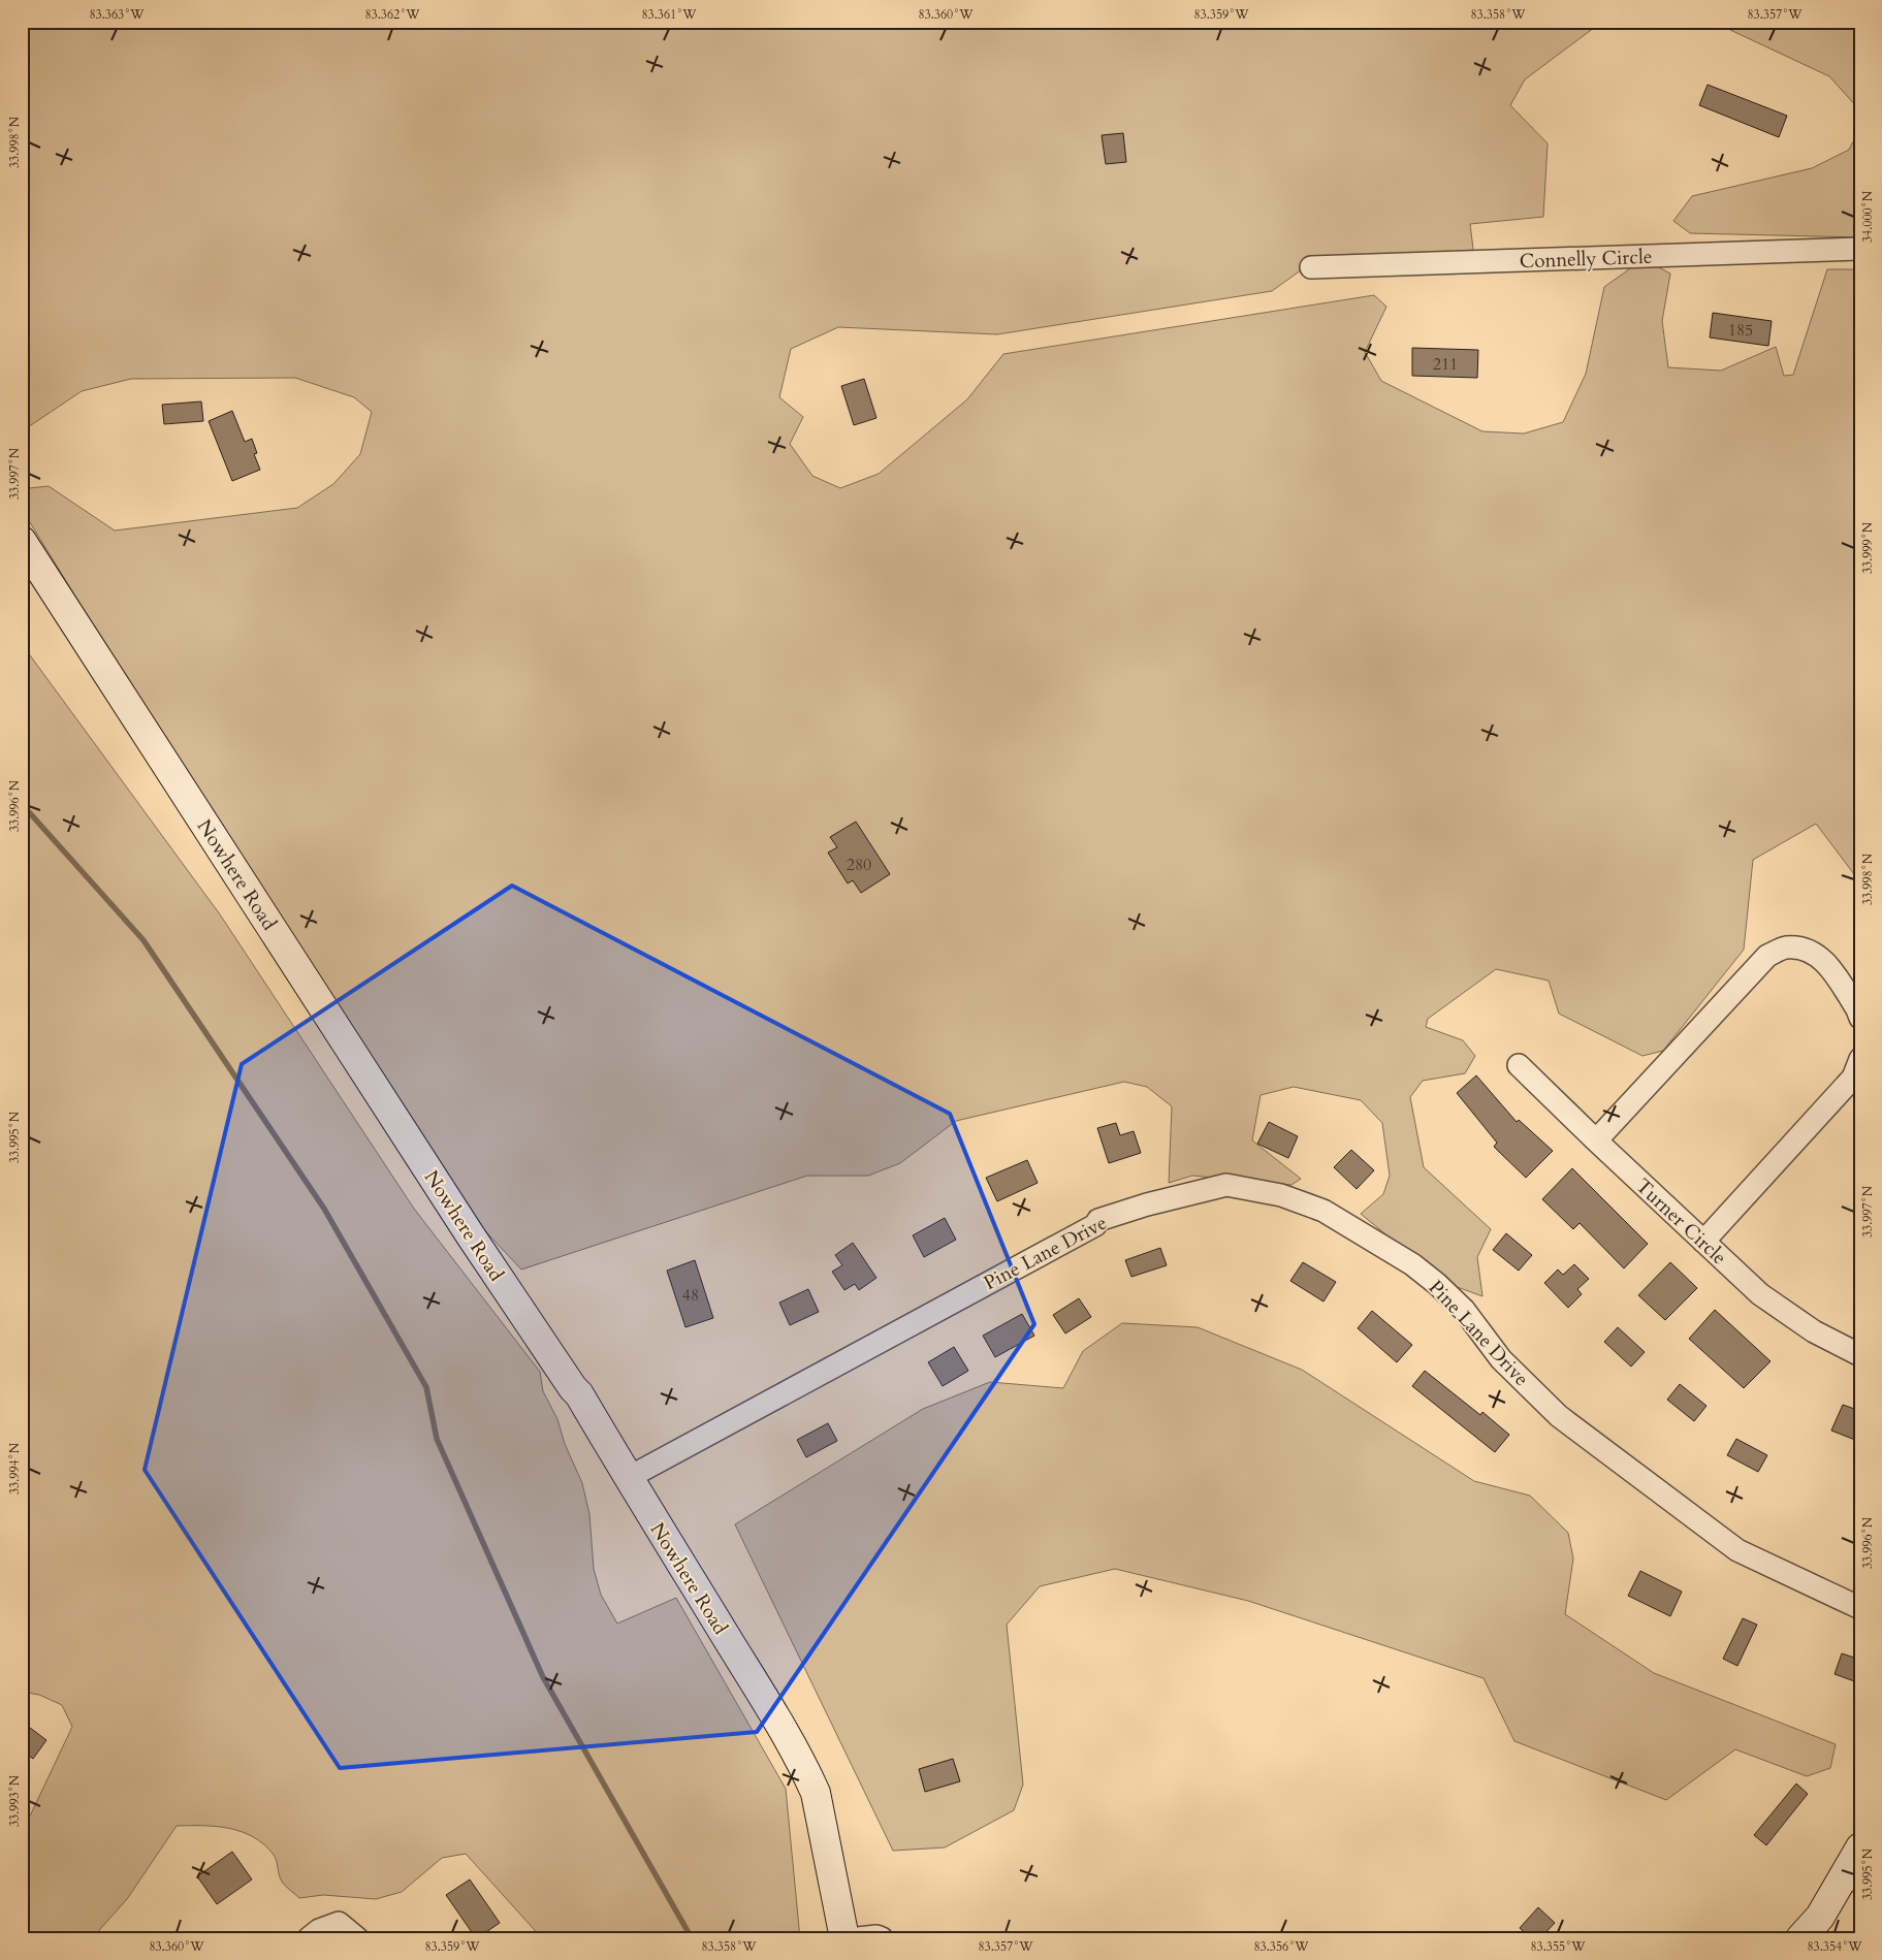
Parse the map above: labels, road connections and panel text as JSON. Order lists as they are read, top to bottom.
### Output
{
  "streets": {
    "street": [
      "Connelly Circle",
      "Nowhere Road",
      "Turner Circle",
      "Pine Lane Drive"
    ]
  },
  "crossings": [
    ["Nowhere Road", "Pine Lane Drive"]
  ],
  "house_numbers": [
    "185",
    "211",
    "280",
    "48"
  ],
  "coordinates": [
    "83.363°W",
    "83.362°W",
    "83.361°W",
    "83.360°W",
    "83.359°W",
    "83.358°W",
    "83.357°W",
    "33.998°N",
    "34.000°N",
    "33.997°N",
    "33.999°N",
    "33.996°N",
    "33.995°N",
    "33.994°N",
    "33.993°N",
    "83.356°W",
    "83.355°W",
    "83.354°W"
  ]
}
